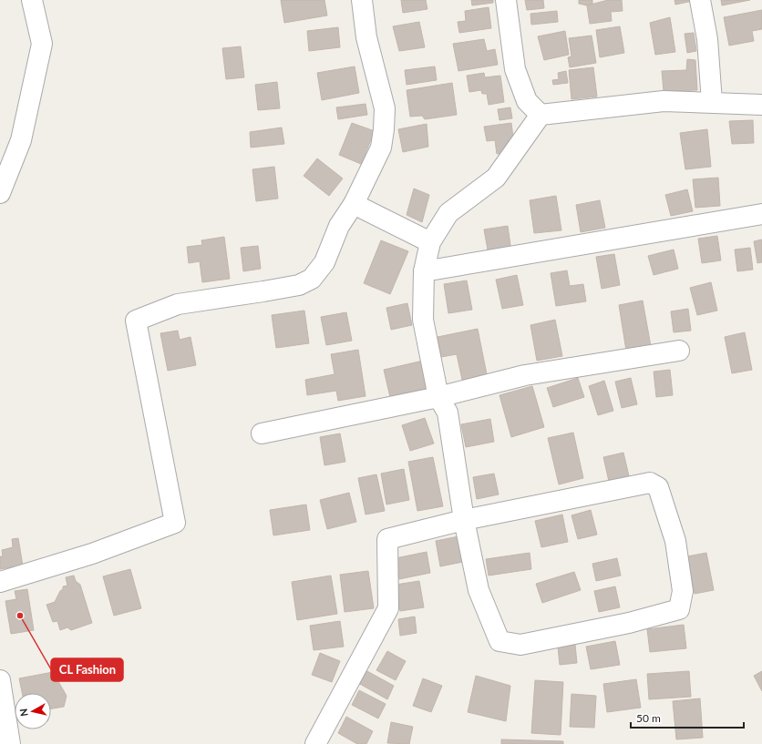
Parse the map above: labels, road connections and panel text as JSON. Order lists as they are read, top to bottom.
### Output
{
  "places": ["CL Fashion"],
  "scale_bar": "50 m",
  "north": "left"
}
